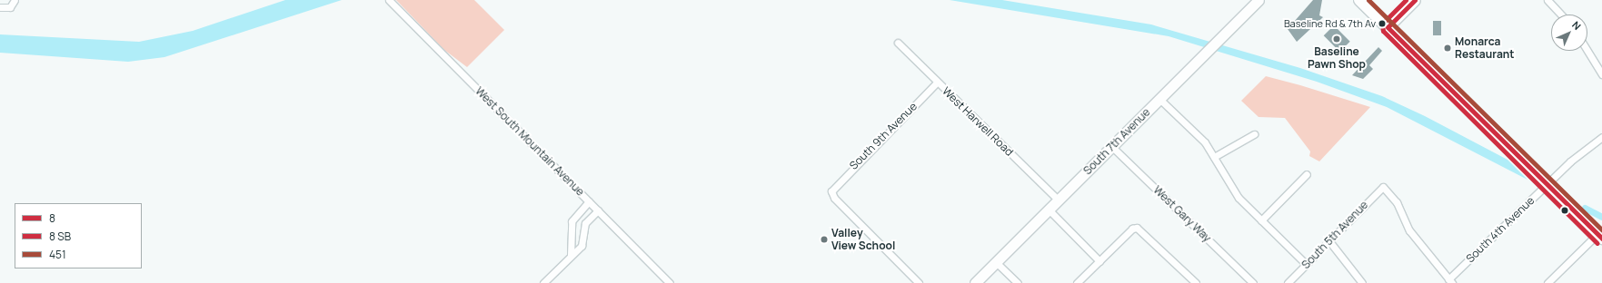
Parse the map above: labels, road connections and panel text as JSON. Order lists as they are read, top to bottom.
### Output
{
  "streets": {
    "street": [
      "West Harwell Road",
      "South 9th Avenue",
      "West South Mountain Avenue",
      "South 7th Avenue",
      "West Gary Way",
      "South 4th Avenue",
      "South 5th Avenue"
    ]
  },
  "crossings": [
    ["West Harwell Road", "South 9th Avenue"],
    ["West Harwell Road", "South 7th Avenue"],
    ["South 7th Avenue", "West Gary Way"],
    ["South 4th Avenue", "South 5th Avenue"]
  ],
  "places": [
    "Baseline Rd & 7th Av",
    "Baseline Pawn Shop",
    "Monarca Restaurant",
    "Valley View School"
  ],
  "lines": ["transit line 8", "transit line 451"],
  "legend": ["8", "8 SB", "451"],
  "north": "top right"
}
